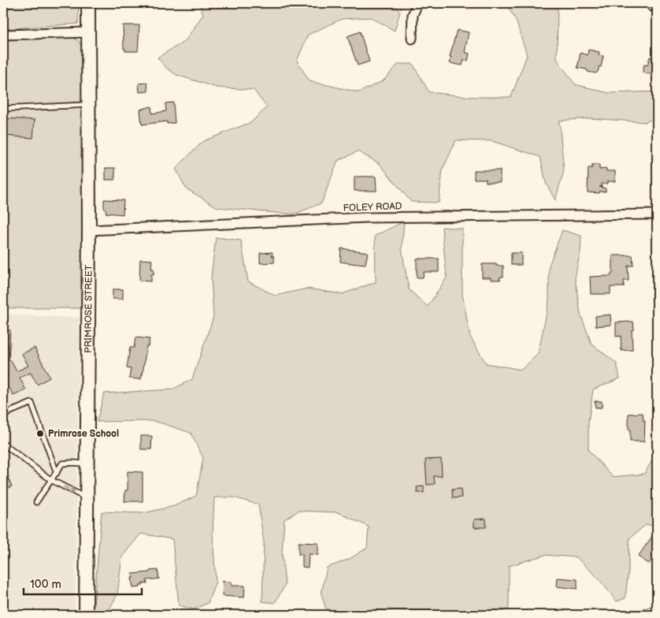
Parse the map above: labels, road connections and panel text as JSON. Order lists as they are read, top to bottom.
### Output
{
  "streets": {
    "main road": ["PRIMROSE STREET"],
    "street": ["FOLEY ROAD"]
  },
  "crossings": [
    ["FOLEY ROAD", "PRIMROSE STREET"]
  ],
  "places": ["Primrose School"],
  "scale_bar": "100 m"
}
